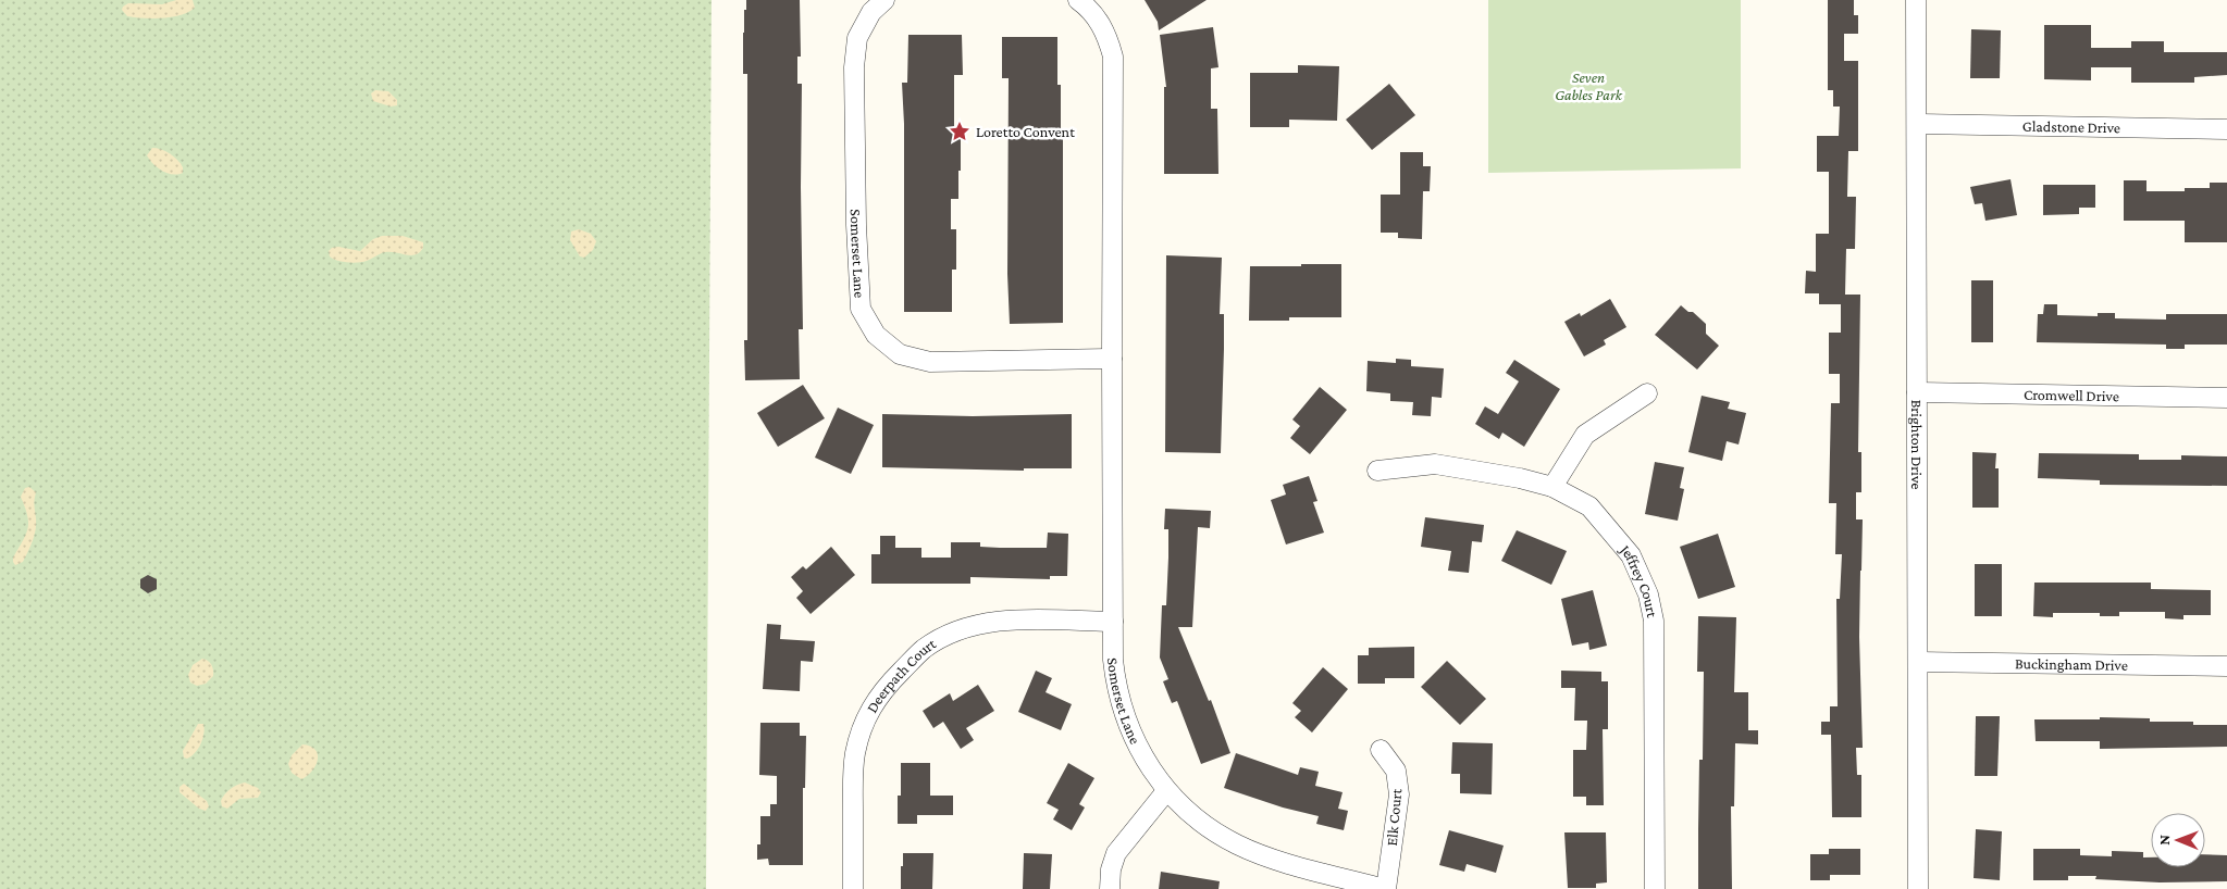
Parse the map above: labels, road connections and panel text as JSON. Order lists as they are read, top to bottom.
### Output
{
  "streets": {
    "street": [
      "Gladstone Drive",
      "Somerset Lane",
      "Cromwell Drive",
      "Brighton Drive",
      "Jeffrey Court",
      "Buckingham Drive",
      "Deerpath Court",
      "Elk Court"
    ]
  },
  "crossings": [
    ["Gladstone Drive", "Brighton Drive"],
    ["Somerset Lane", "Deerpath Court"],
    ["Somerset Lane", "Elk Court"],
    ["Cromwell Drive", "Brighton Drive"],
    ["Brighton Drive", "Buckingham Drive"]
  ],
  "parks": ["Seven Gables Park"],
  "places": {
    "place": ["Loretto Convent"]
  },
  "north": "left"
}
